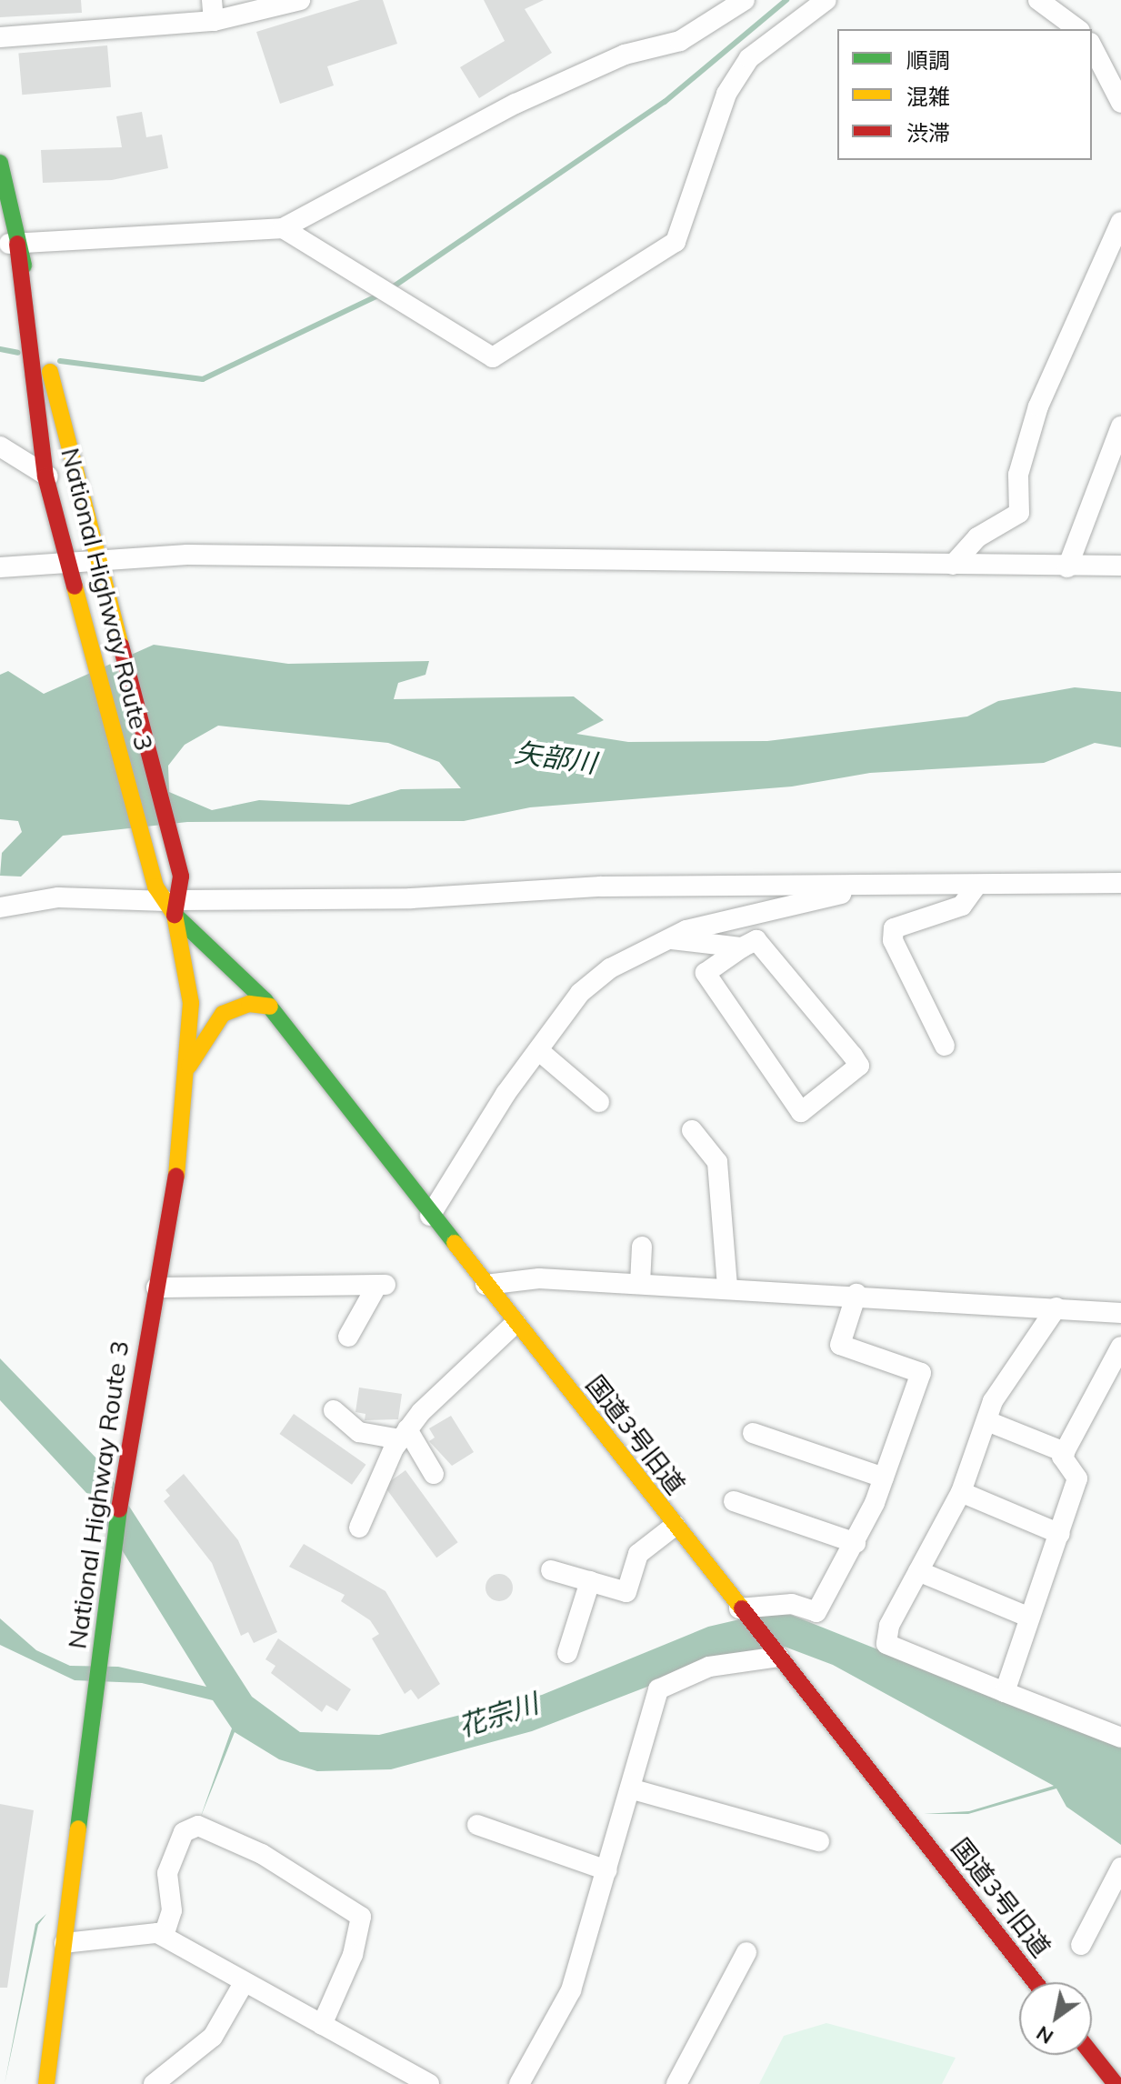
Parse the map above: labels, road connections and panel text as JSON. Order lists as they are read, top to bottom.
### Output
{
  "streets": {
    "main road": ["National Highway Route 3", "国道3号旧道"]
  },
  "crossings": [
    ["National Highway Route 3", "国道3号旧道"]
  ],
  "water": ["矢部川", "花宗川"],
  "legend": ["順調", "混雑", "渋滞"],
  "north": "bottom left"
}
